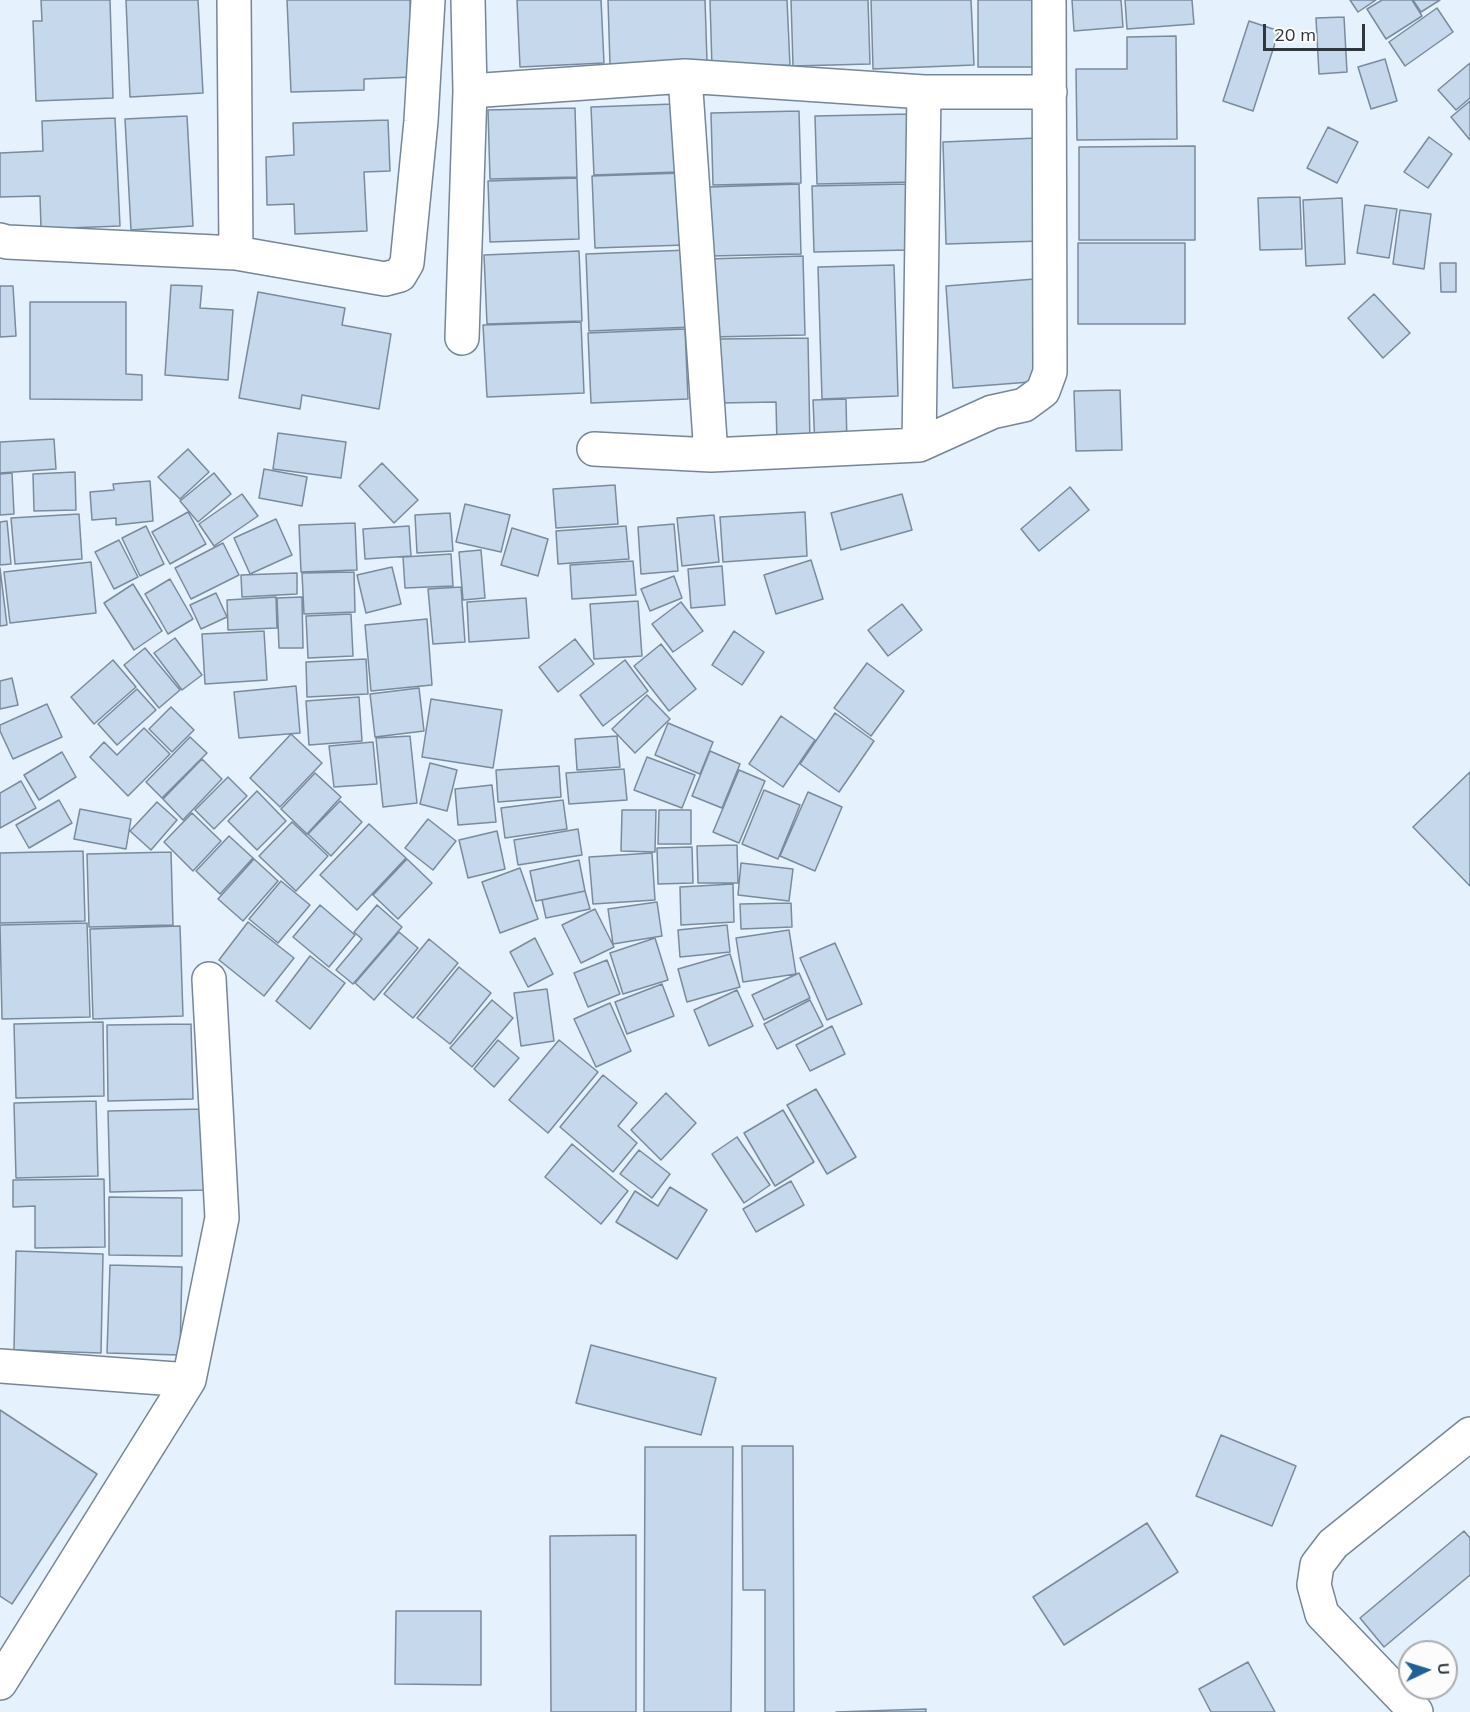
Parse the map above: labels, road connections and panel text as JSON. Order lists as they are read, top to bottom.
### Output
{
  "scale_bar": "20 m",
  "north": "right"
}
